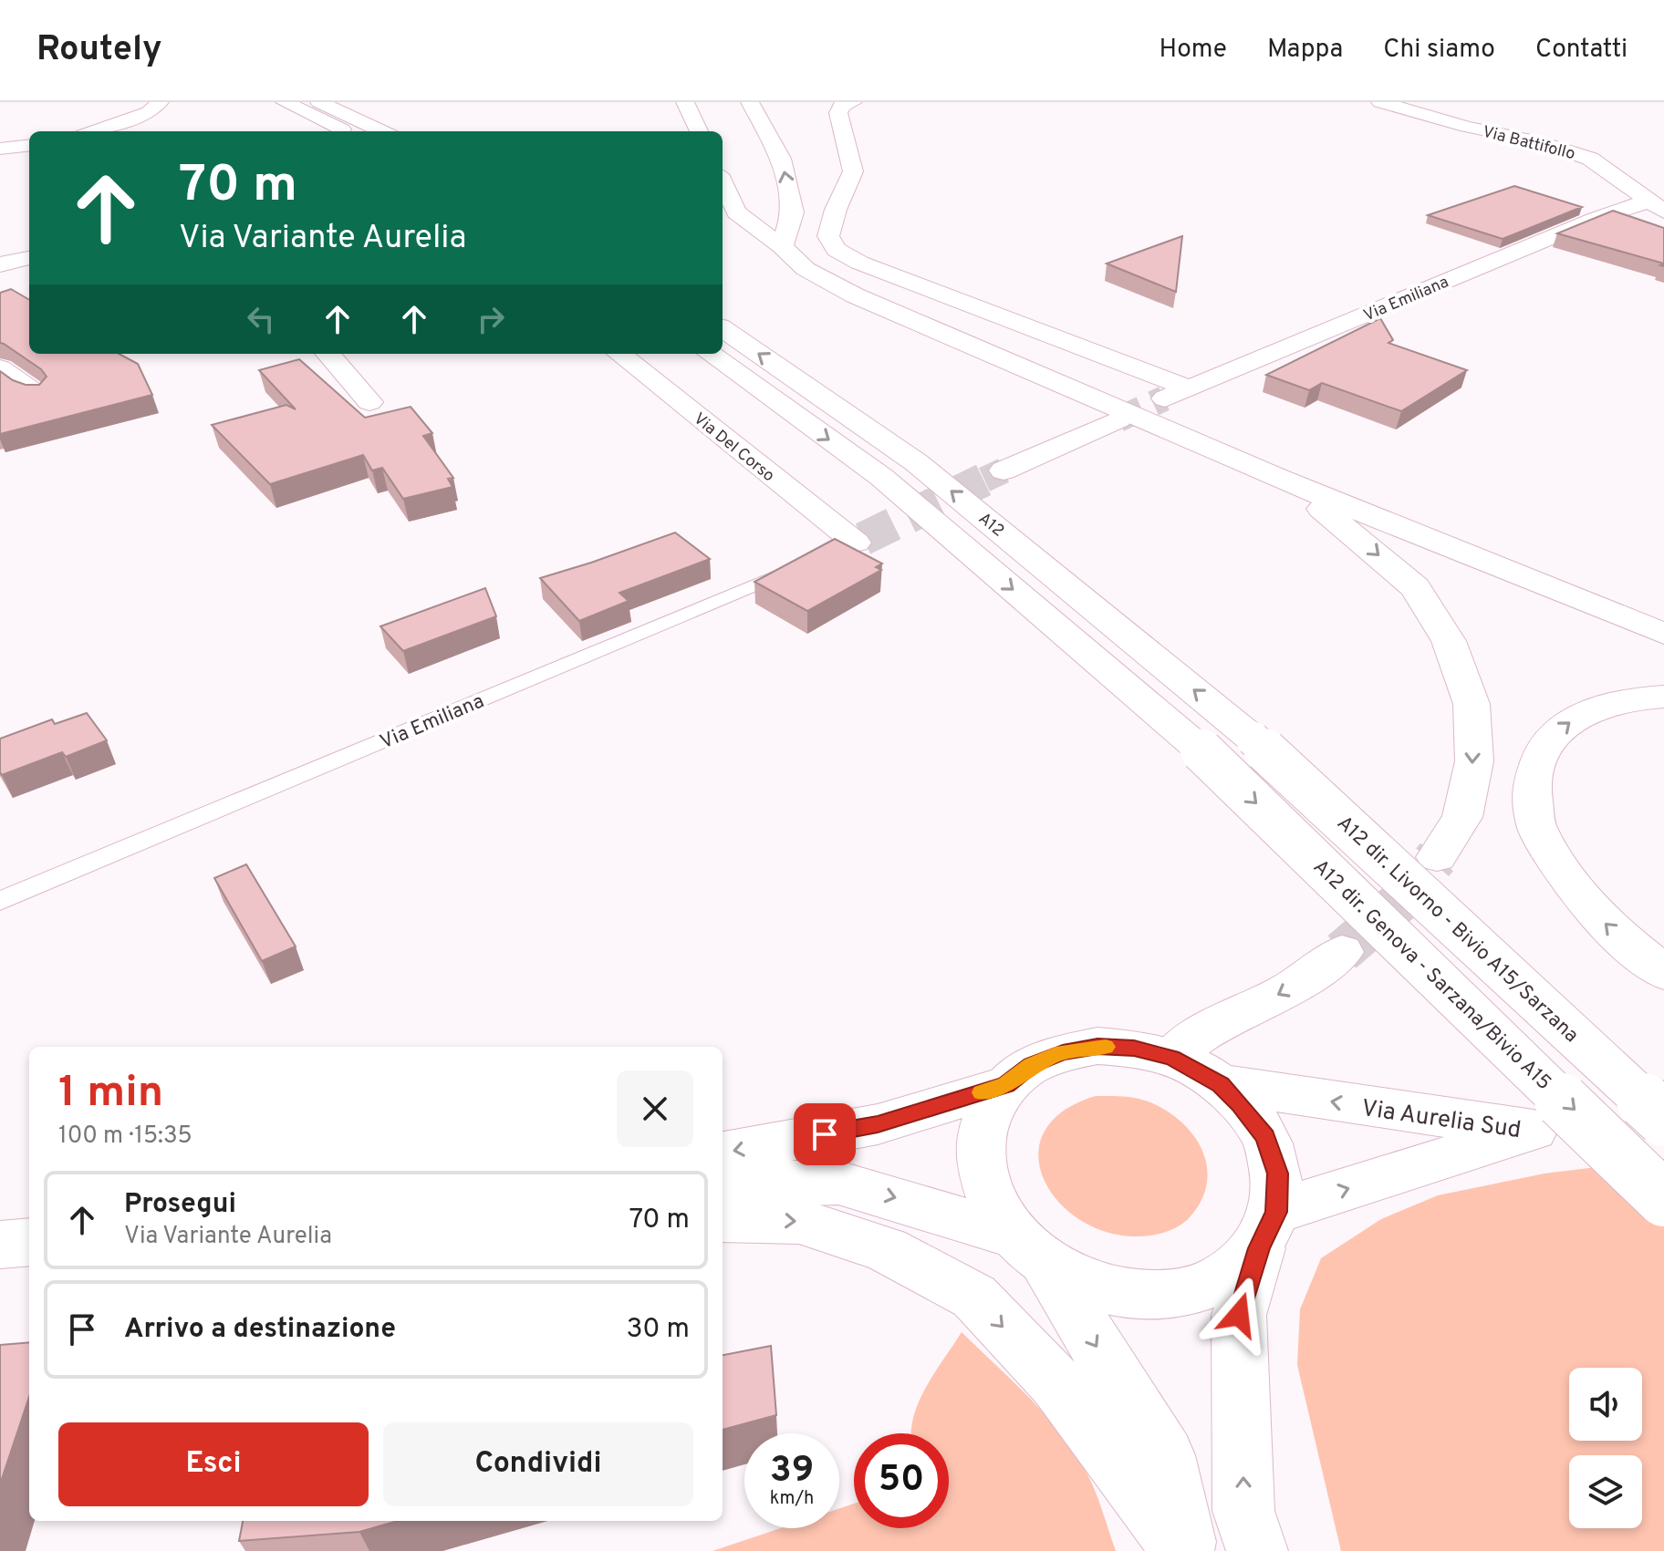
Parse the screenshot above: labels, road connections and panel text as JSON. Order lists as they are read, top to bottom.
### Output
{
  "streets": {
    "main road": [
      "Via Battifollo",
      "Via Emiliana",
      "Via Del Corso",
      "A12",
      "A12 dir. Livorno - Bivio A15/Sarzana",
      "A12 dir. Genova - Sarzana/Bivio A15",
      "Via Aurelia Sud"
    ]
  },
  "crossings": [
    ["Via Battifollo", "Via Emiliana"],
    ["A12", "A12 dir. Livorno - Bivio A15/Sarzana"],
    ["A12", "A12 dir. Genova - Sarzana/Bivio A15"]
  ],
  "page": {
    "header": "Routely",
    "nav": [
      "Home",
      "Mappa",
      "Chi siamo",
      "Contatti"
    ],
    "turn": ["70 m", "Via Variante Aurelia"],
    "heading": ["1 min", "100 m · 15:35"],
    "list": [
      {
        "name": "Prosegui",
        "note": "Via Variante Aurelia",
        "value": "70 m"
      },
      {
        "name": "Arrivo a destinazione",
        "value": "30 m"
      }
    ],
    "buttons": ["Esci", "Condividi"],
    "speed": "39 km/h",
    "limit": "50"
  }
}
